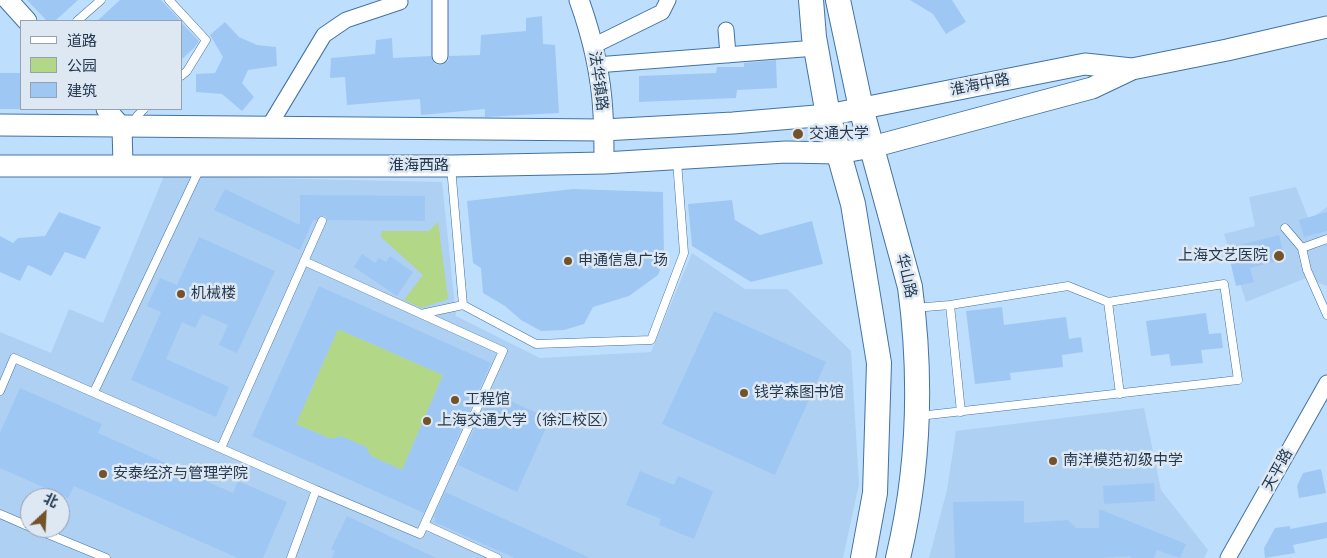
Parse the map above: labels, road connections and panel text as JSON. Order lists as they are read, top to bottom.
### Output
{
  "streets": {
    "main road": ["淮海中路", "淮海西路", "华山路"],
    "street": ["法华镇路", "天平路"]
  },
  "crossings": [
    ["法华镇路", "淮海西路"],
    ["淮海中路", "淮海西路"],
    ["淮海中路", "华山路"]
  ],
  "places": [
    "交通大学",
    "上海文艺医院",
    "申通信息广场",
    "机械楼",
    "钱学森图书馆",
    "工程馆",
    "上海交通大学（徐汇校区）",
    "南洋模范初级中学",
    "安泰经济与管理学院"
  ],
  "legend": ["道路", "公园", "建筑"],
  "north": "top right"
}
